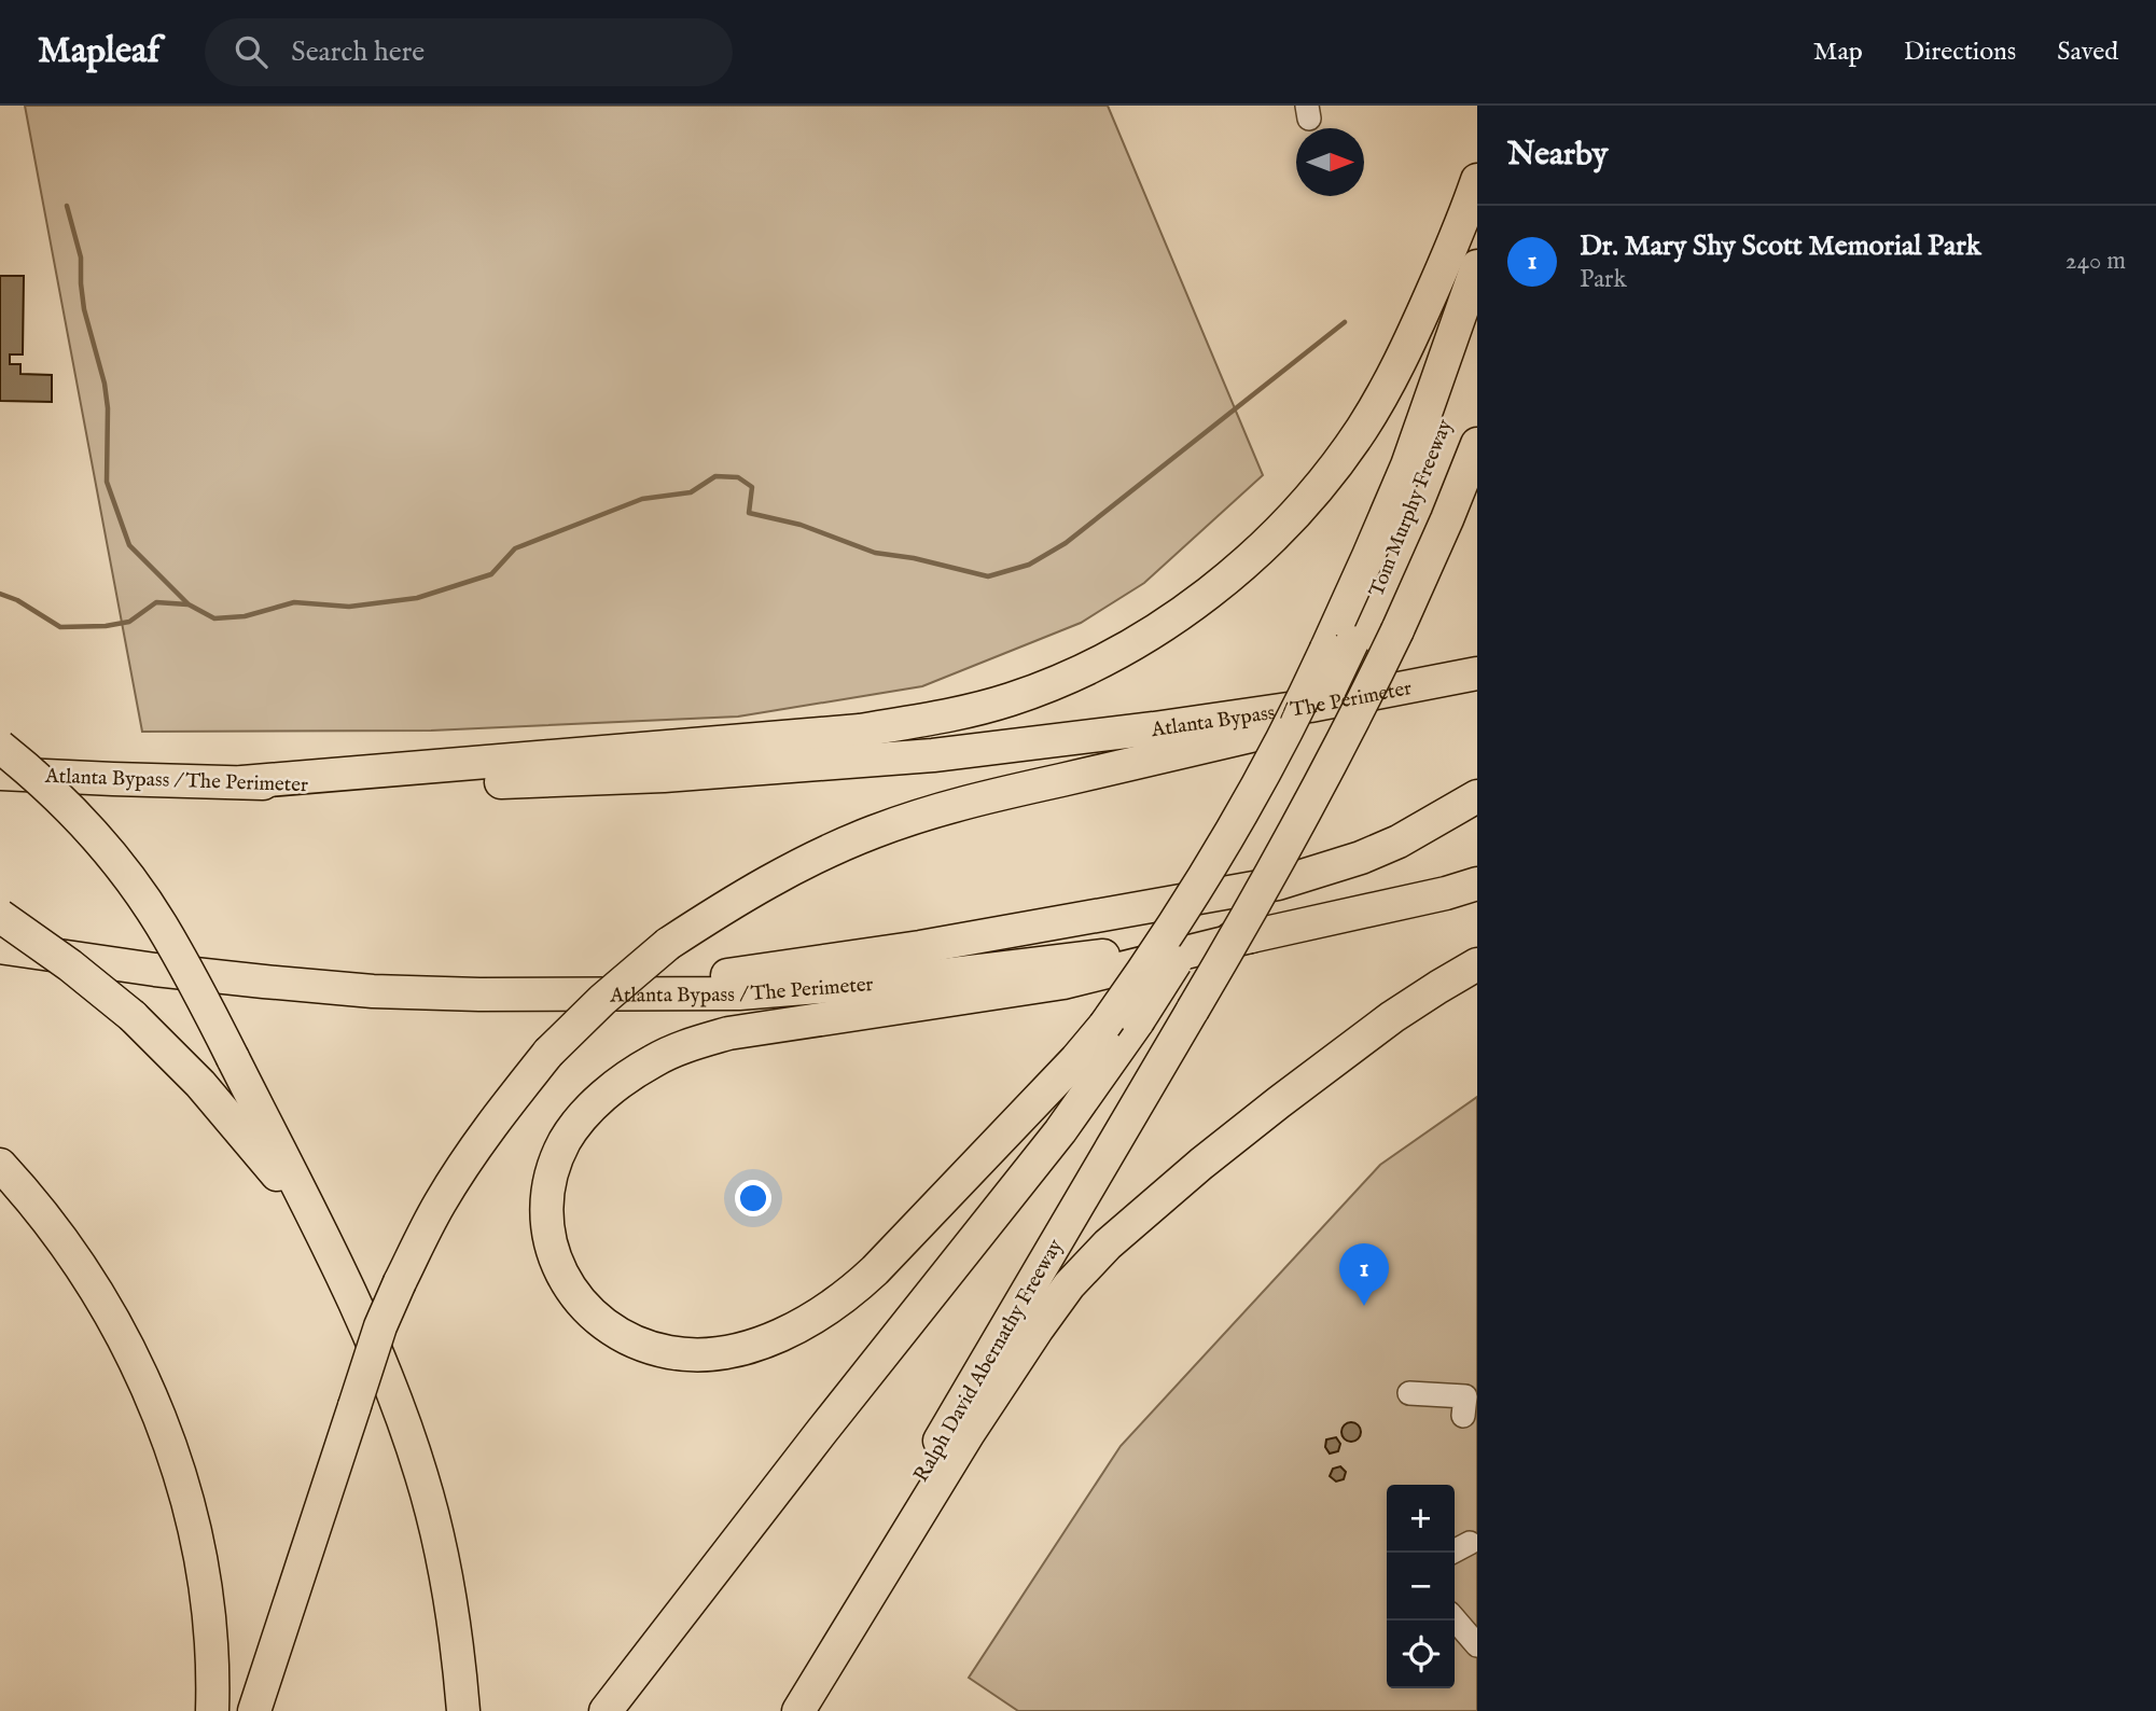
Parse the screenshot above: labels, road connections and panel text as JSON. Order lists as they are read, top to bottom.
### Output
{
  "streets": {
    "highway": ["Tom Murphy Freeway", "Atlanta Bypass / The Perimeter", "Ralph David Abernathy Freeway"]
  },
  "crossings": [
    ["Tom Murphy Freeway", "Ralph David Abernathy Freeway"]
  ],
  "north": "right",
  "page": {
    "header": "Mapleaf",
    "search": "Search here",
    "nav": ["Map", "Directions", "Saved"],
    "heading": "Nearby",
    "list": [
      {
        "mark": "1",
        "name": "Dr. Mary Shy Scott Memorial Park",
        "note": "Park",
        "value": "240 m"
      }
    ],
    "pins": "1",
    "map_buttons": ["+", "−"]
  }
}
